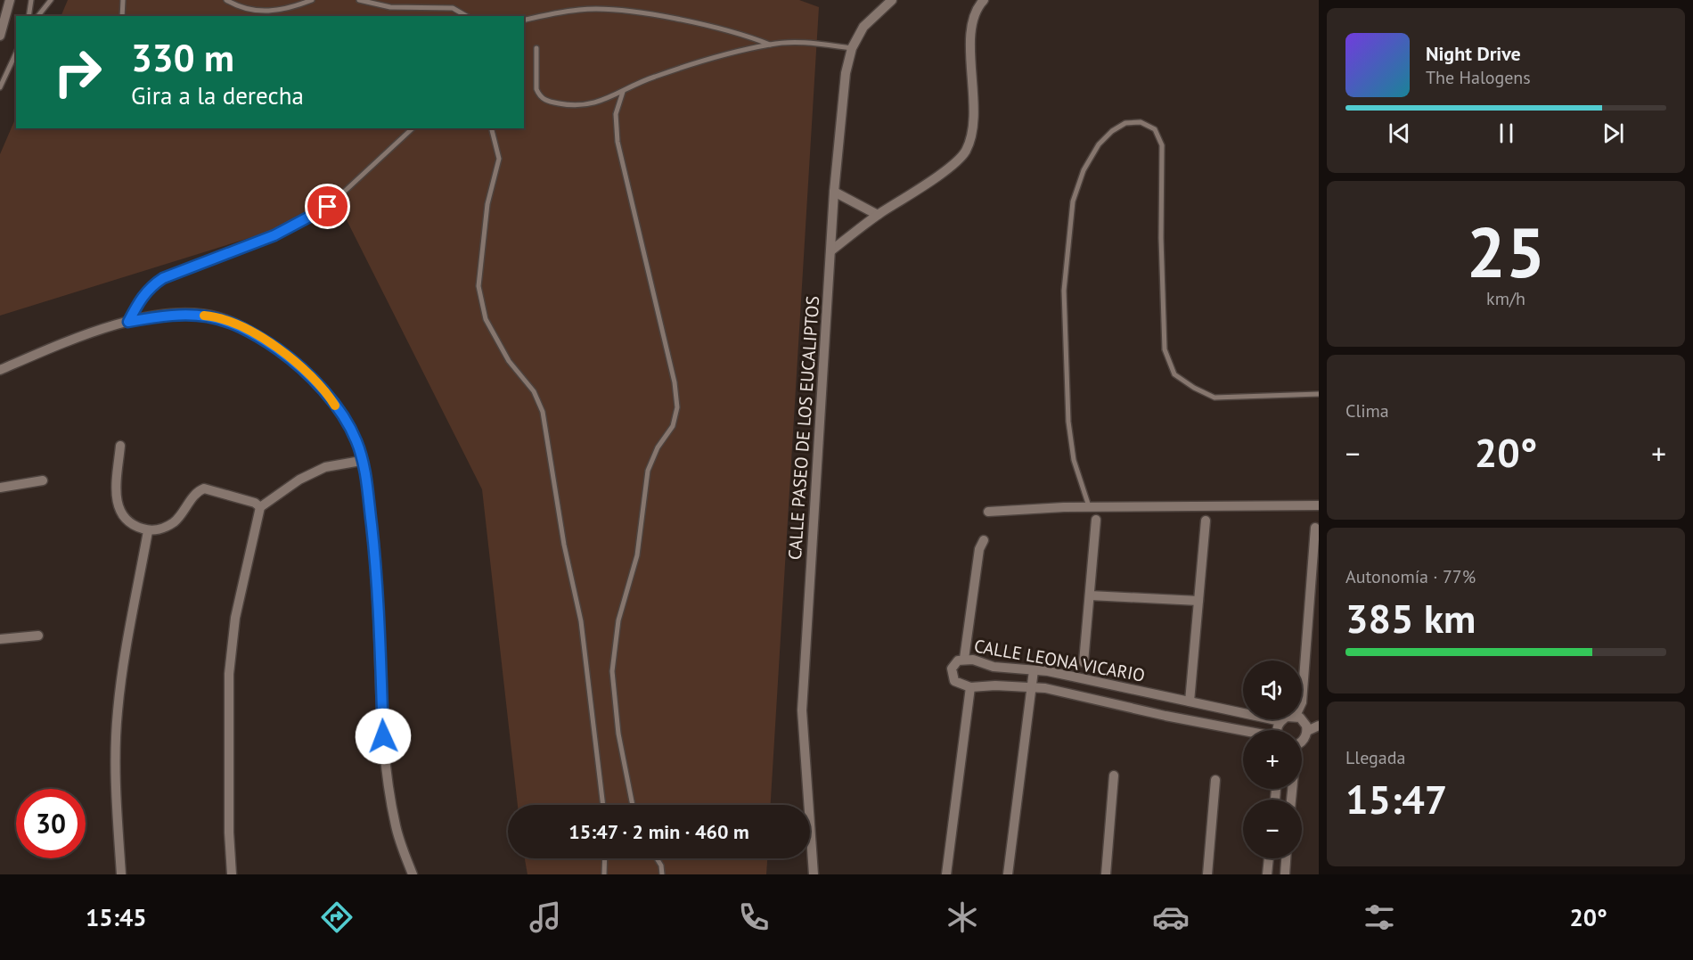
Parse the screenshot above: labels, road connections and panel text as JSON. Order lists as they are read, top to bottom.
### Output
{
  "streets": {
    "street": ["CALLE PASEO DE LOS EUCALIPTOS", "CALLE LEONA VICARIO"]
  },
  "page": {
    "turn": ["330 m", "Gira a la derecha"],
    "song": ["Night Drive", "The Halogens"],
    "tile": [
      ["25", "km/h"],
      "Clima",
      ["Autonomía · 77%", "385 km"],
      ["Llegada", "15:47"]
    ],
    "heat": ["−", "20°", "+"],
    "map_buttons": ["+", "−"],
    "limit": "30",
    "trip": "15:47 · 2 min · 460 m",
    "tabs": ["15:45", "20°"]
  }
}
